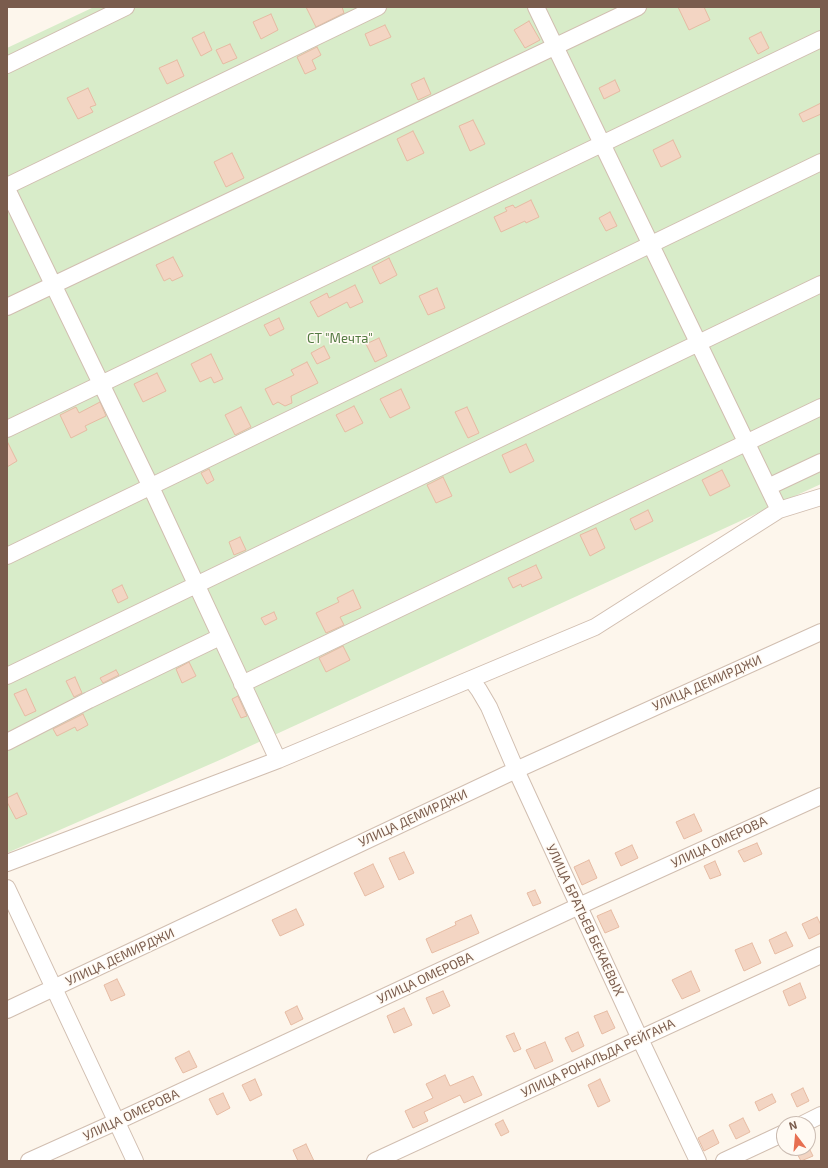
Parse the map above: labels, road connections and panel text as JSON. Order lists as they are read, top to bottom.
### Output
{
  "streets": {
    "street": [
      "УЛИЦА ДЕМИРДЖИ",
      "УЛИЦА ОМЕРОВА",
      "УЛИЦА БРАТЬЕВ БЕКАЕВЫХ",
      "УЛИЦА РОНАЛЬДА РЕЙГАНА"
    ]
  },
  "crossings": [
    ["УЛИЦА ДЕМИРДЖИ", "УЛИЦА БРАТЬЕВ БЕКАЕВЫХ"],
    ["УЛИЦА ОМЕРОВА", "УЛИЦА БРАТЬЕВ БЕКАЕВЫХ"],
    ["УЛИЦА БРАТЬЕВ БЕКАЕВЫХ", "УЛИЦА РОНАЛЬДА РЕЙГАНА"]
  ],
  "parks": ["СТ \"Мечта\""],
  "north": "top"
}
